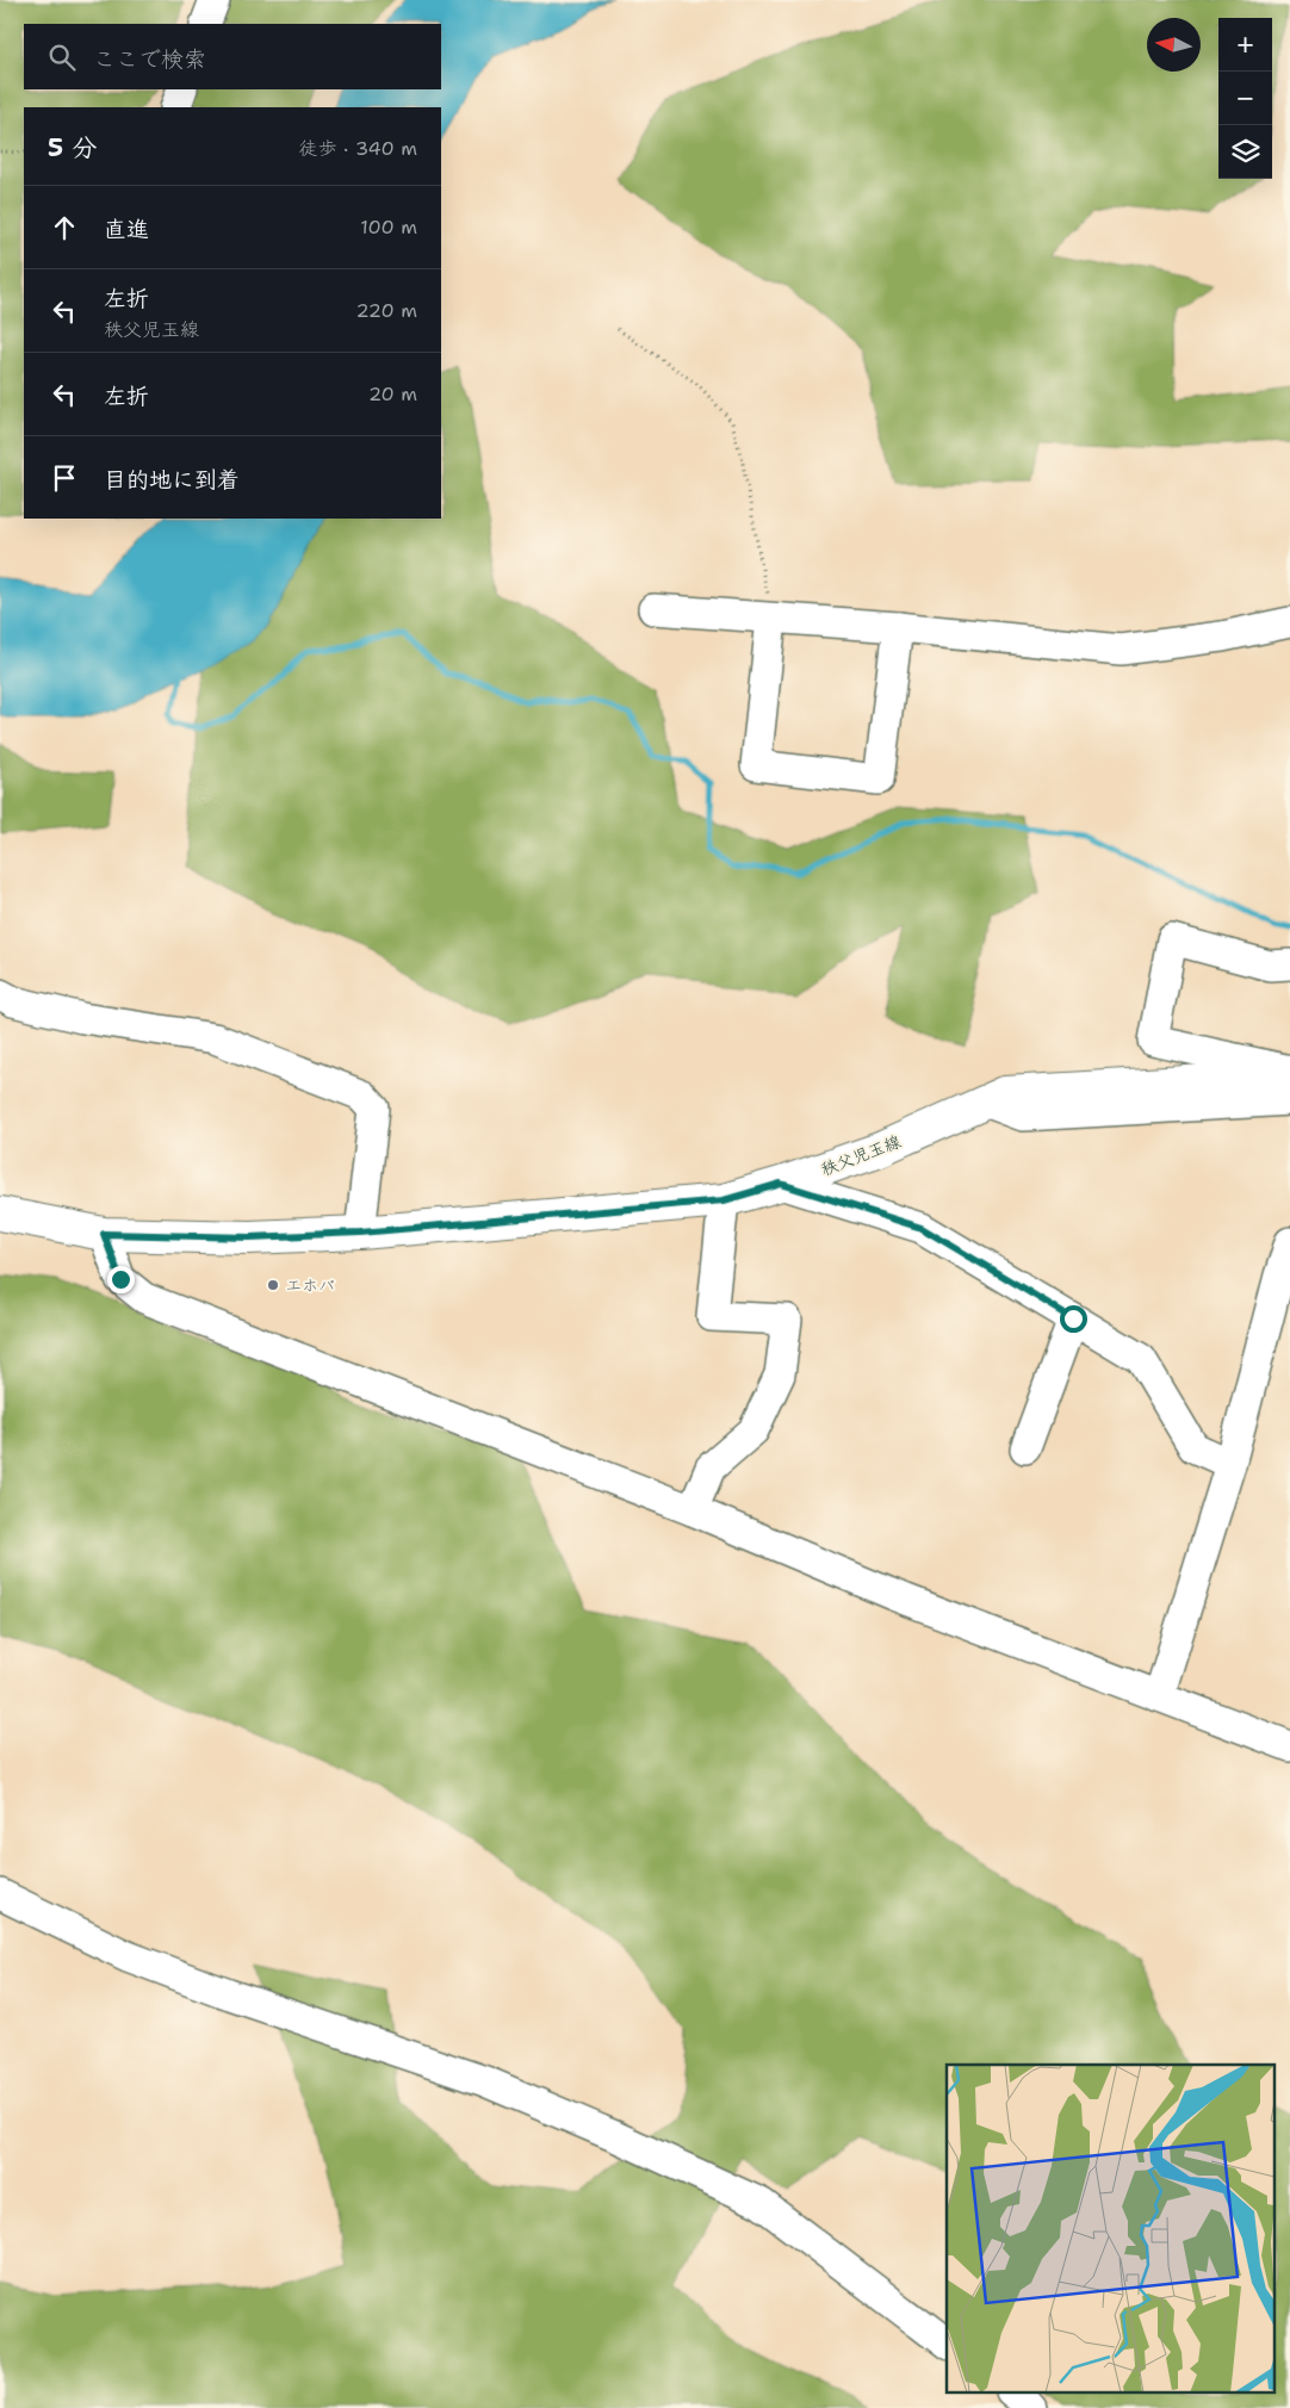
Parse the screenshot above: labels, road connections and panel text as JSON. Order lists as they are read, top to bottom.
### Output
{
  "streets": {
    "main road": ["秩父児玉線"]
  },
  "places": ["エホバ"],
  "north": "left",
  "page": {
    "map_buttons": ["+", "−"],
    "search": "ここで検索",
    "heading": ["5 分", "徒歩 · 340 m"],
    "list": [
      ["直進", "100 m"],
      ["左折", "秩父児玉線", "220 m"],
      ["左折", "20 m"],
      "目的地に到着"
    ]
  }
}
